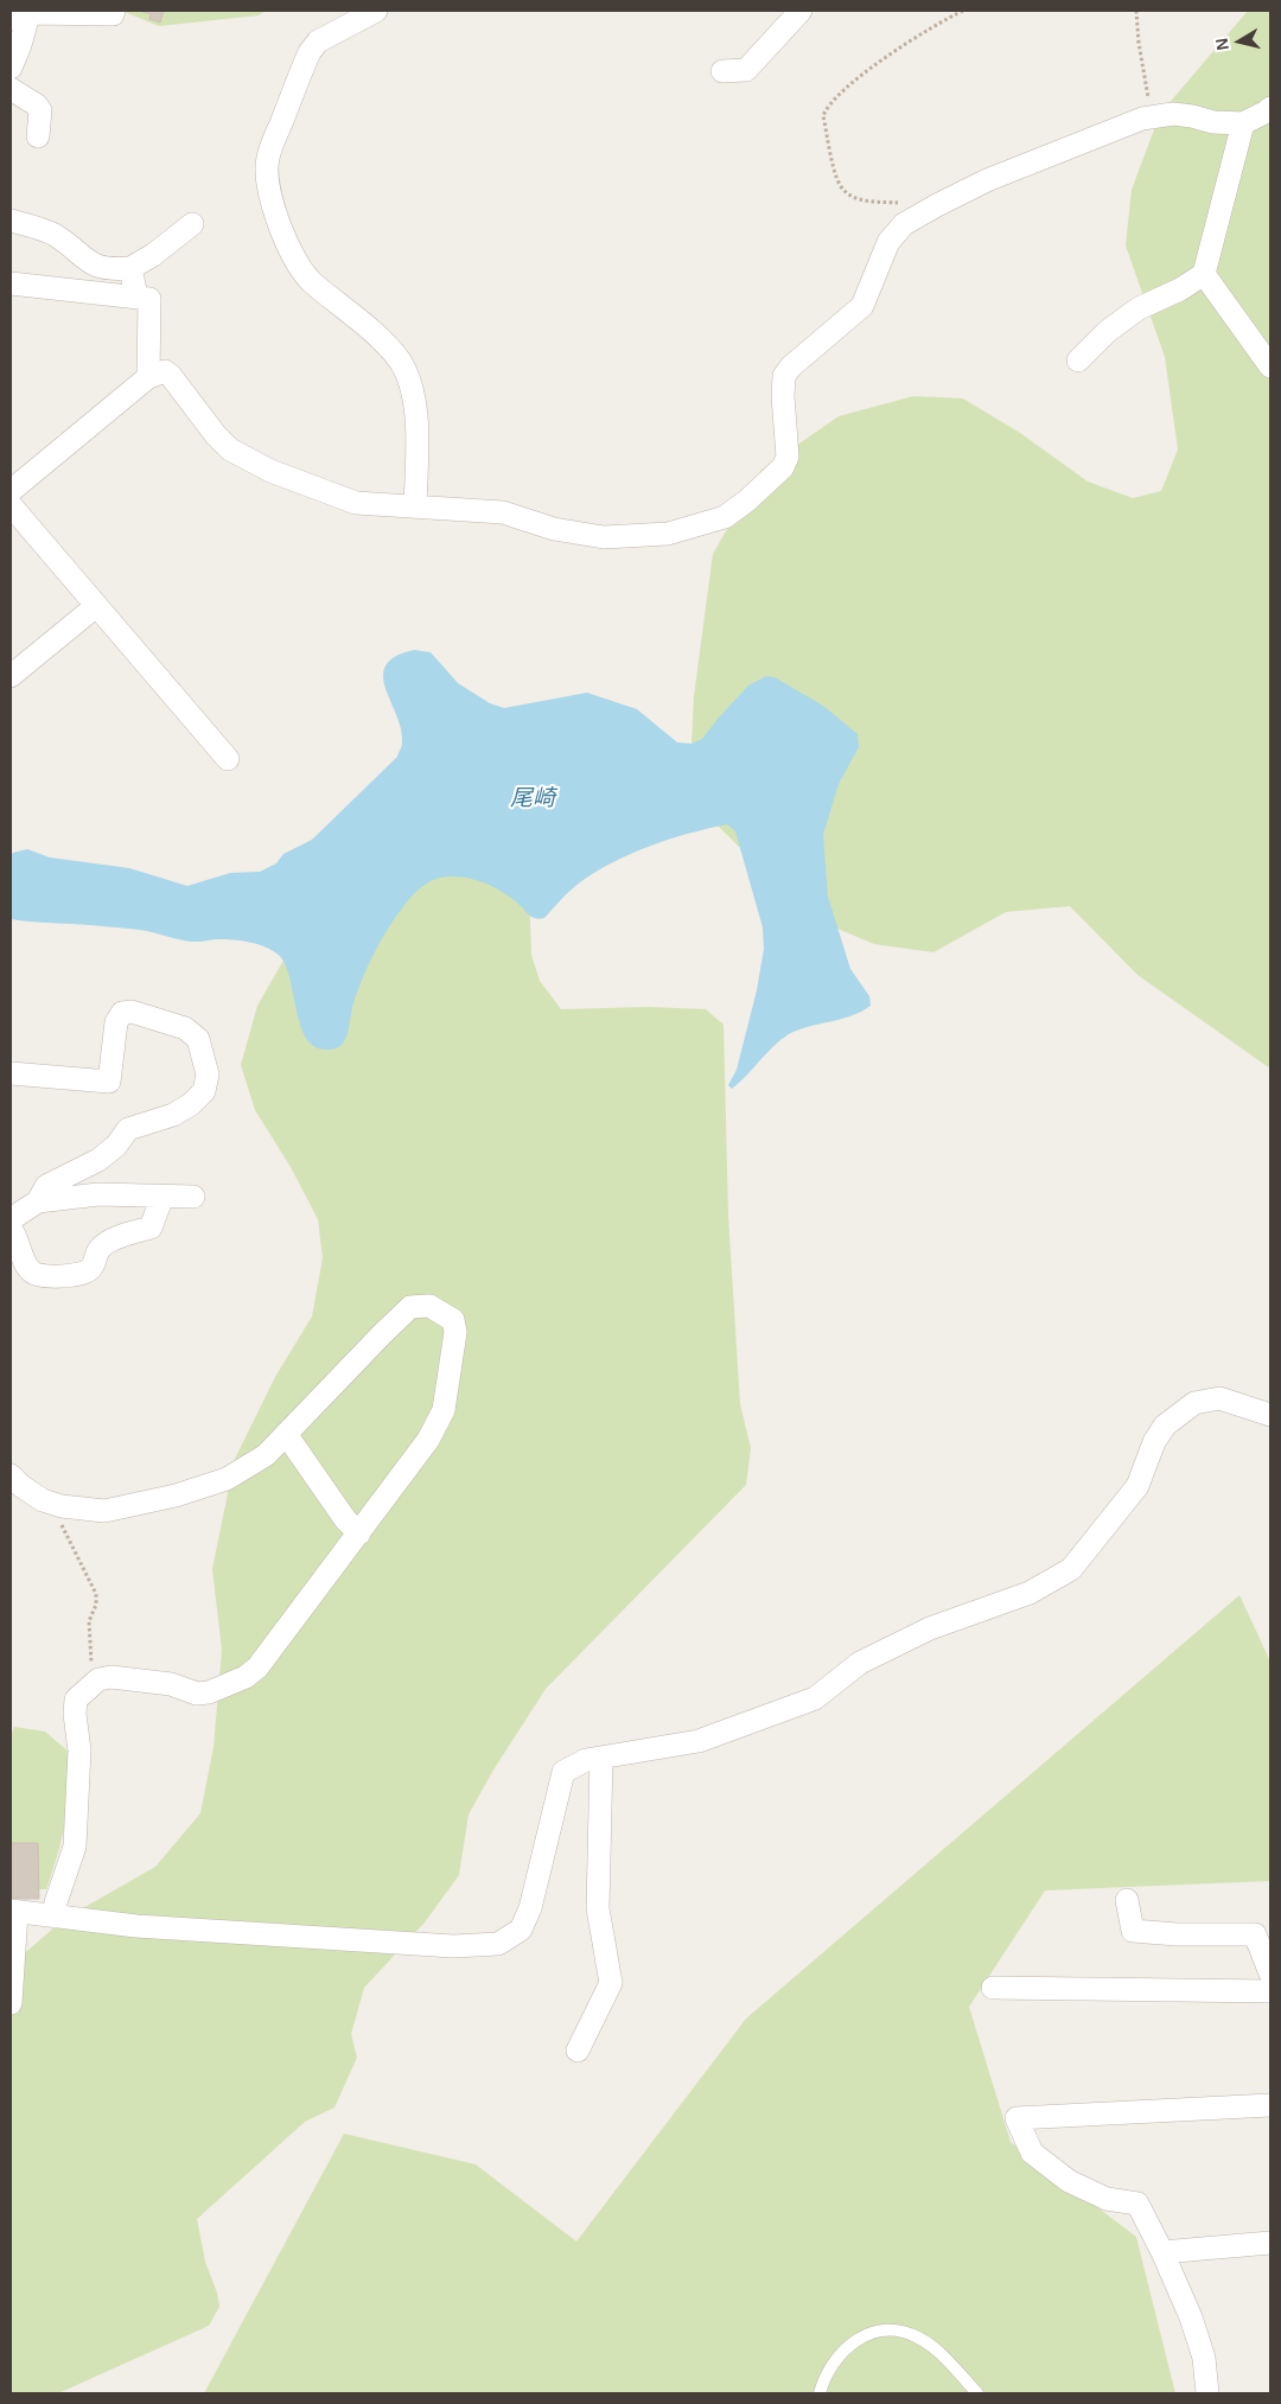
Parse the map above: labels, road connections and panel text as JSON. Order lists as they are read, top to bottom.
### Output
{
  "water": ["尾崎"],
  "north": "left"
}
